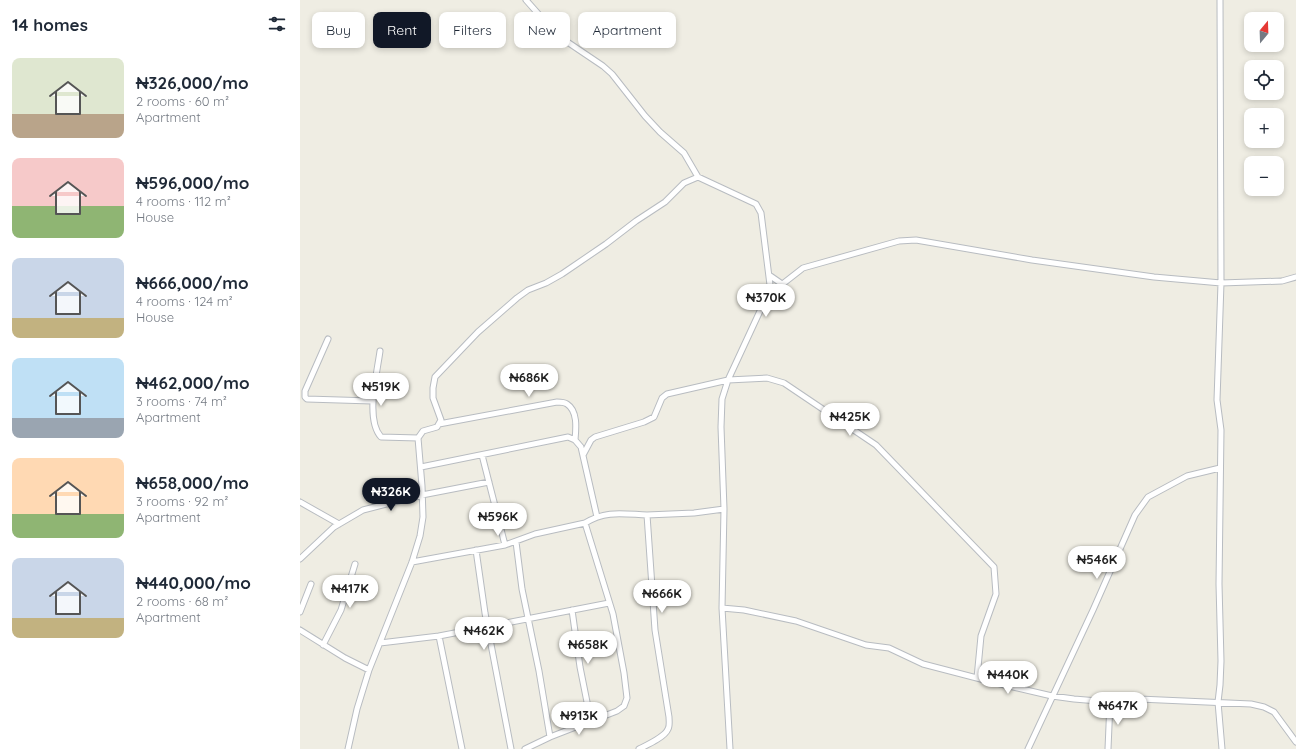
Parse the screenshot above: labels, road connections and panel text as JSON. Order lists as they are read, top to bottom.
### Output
{
  "north": "top",
  "page": {
    "heading": "14 homes",
    "map_buttons": ["+", "−"],
    "chip": [
      "Buy",
      "Rent",
      "Filters",
      "New",
      "Apartment"
    ],
    "list": [
      {
        "name": "₦326,000/mo",
        "note": "2 rooms · 60 m² · Apartment"
      },
      {
        "name": "₦596,000/mo",
        "note": "4 rooms · 112 m² · House"
      },
      {
        "name": "₦666,000/mo",
        "note": "4 rooms · 124 m² · House"
      },
      {
        "name": "₦462,000/mo",
        "note": "3 rooms · 74 m² · Apartment"
      },
      {
        "name": "₦658,000/mo",
        "note": "3 rooms · 92 m² · Apartment"
      },
      {
        "name": "₦440,000/mo",
        "note": "2 rooms · 68 m² · Apartment"
      }
    ],
    "price": [
      "₦370K",
      "₦686K",
      "₦519K",
      "₦425K",
      "₦326K",
      "₦596K",
      "₦546K",
      "₦417K",
      "₦666K",
      "₦462K",
      "₦658K",
      "₦440K",
      "₦647K",
      "₦913K"
    ]
  }
}
